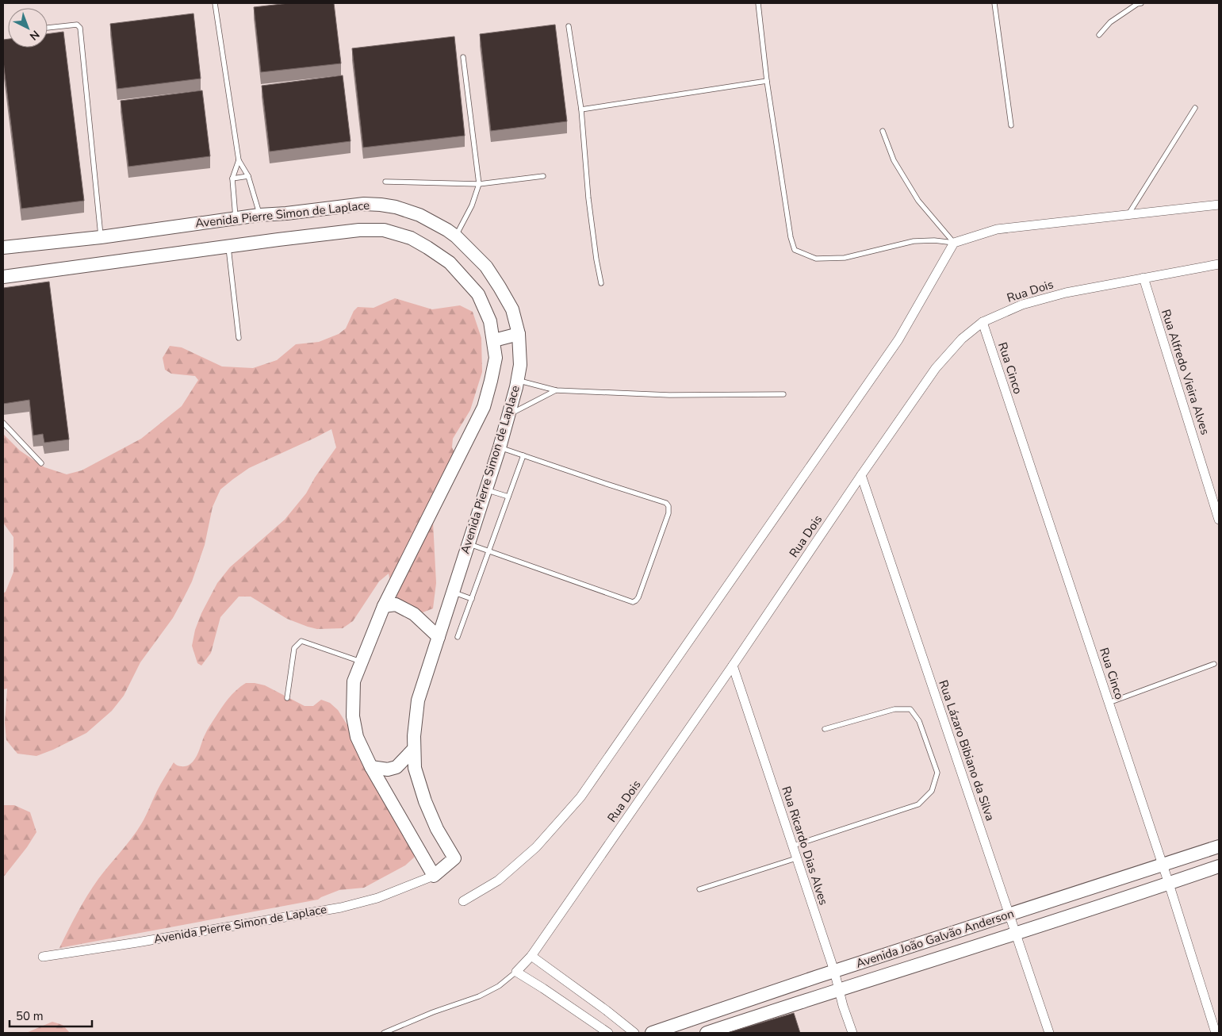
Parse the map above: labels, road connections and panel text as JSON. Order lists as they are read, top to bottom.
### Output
{
  "streets": {
    "street": [
      "Avenida Pierre Simon de Laplace",
      "Rua Dois",
      "Rua Cinco",
      "Rua Alfredo Vieira Alves",
      "Rua Lázaro Bibiano da Silva",
      "Rua Ricardo Dias Alves",
      "Avenida João Galvão Anderson"
    ]
  },
  "crossings": [
    ["Rua Dois", "Rua Cinco"],
    ["Rua Dois", "Rua Alfredo Vieira Alves"],
    ["Rua Dois", "Rua Lázaro Bibiano da Silva"],
    ["Rua Dois", "Rua Ricardo Dias Alves"],
    ["Rua Cinco", "Avenida João Galvão Anderson"],
    ["Rua Lázaro Bibiano da Silva", "Avenida João Galvão Anderson"],
    ["Rua Ricardo Dias Alves", "Avenida João Galvão Anderson"]
  ],
  "scale_bar": "50 m",
  "north": "bottom right"
}
